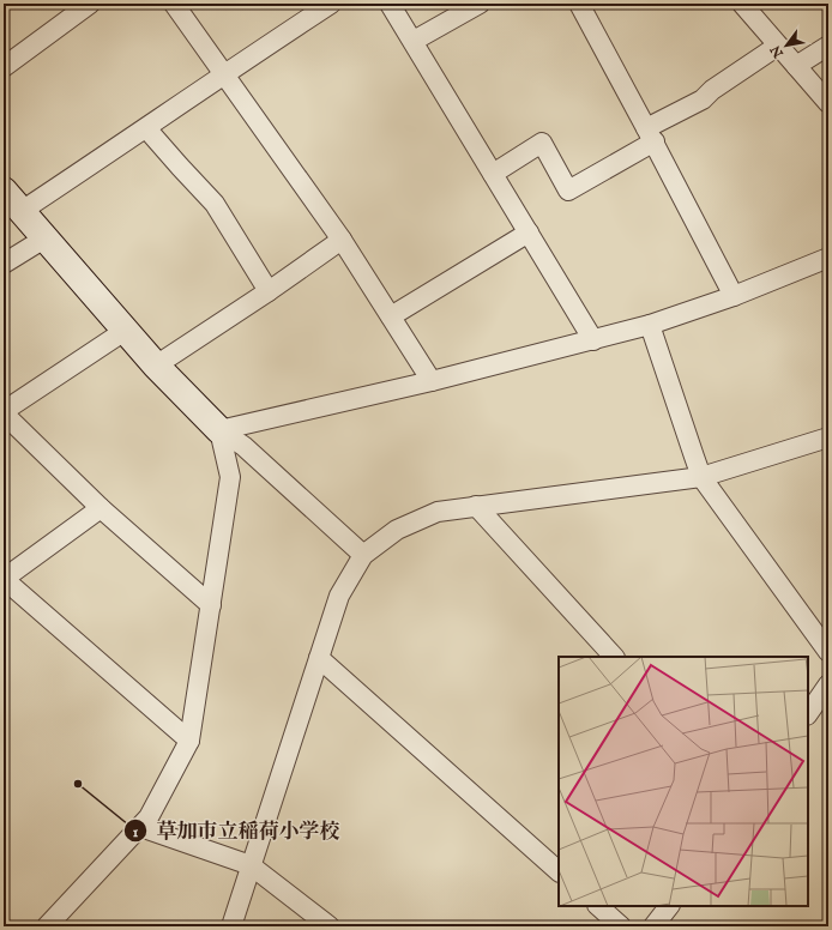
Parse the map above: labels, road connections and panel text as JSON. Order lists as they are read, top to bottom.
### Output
{
  "places": ["草加市立稲荷小学校"],
  "north": "bottom left"
}
